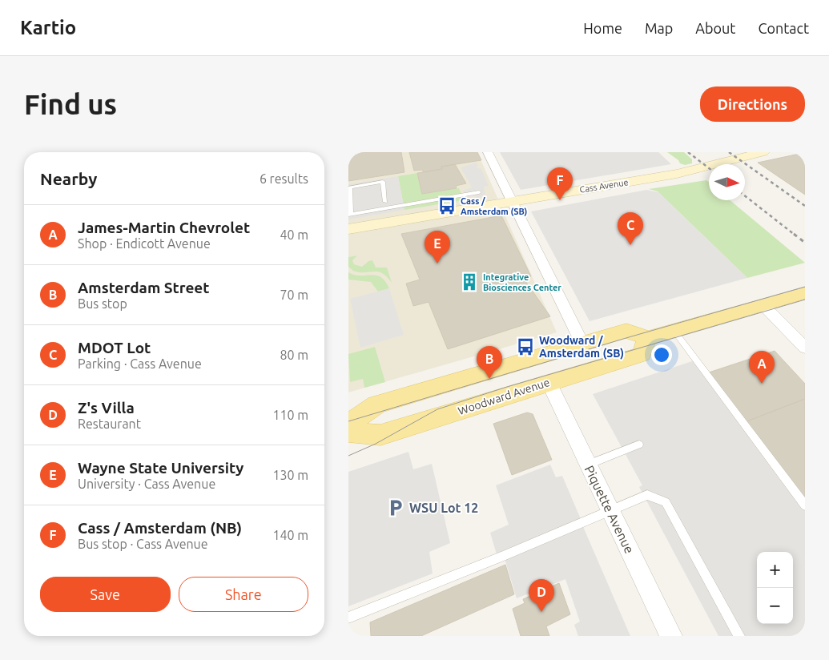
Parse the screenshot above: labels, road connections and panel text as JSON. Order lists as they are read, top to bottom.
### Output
{
  "streets": {
    "main road": ["Woodward Avenue"],
    "street": ["Cass Avenue", "Piquette Avenue"]
  },
  "crossings": [
    ["Woodward Avenue", "Piquette Avenue"]
  ],
  "places": {
    "bus stop": ["Cass / Amsterdam (SB)", "Woodward / Amsterdam (SB)"],
    "building": ["Integrative Biosciences Center"],
    "parking": ["WSU Lot 12"]
  },
  "north": "right",
  "page": {
    "header": "Kartio",
    "nav": [
      "Home",
      "Map",
      "About",
      "Contact"
    ],
    "buttons": [
      "Directions",
      ["Save", "Share"]
    ],
    "title": "Find us",
    "heading": ["Nearby", "6 results"],
    "pins": [
      "F",
      "C",
      "E",
      "B",
      "A",
      "D"
    ],
    "list": [
      {
        "mark": "A",
        "name": "James-Martin Chevrolet",
        "note": "Shop · Endicott Avenue",
        "value": "40 m"
      },
      {
        "mark": "B",
        "name": "Amsterdam Street",
        "note": "Bus stop",
        "value": "70 m"
      },
      {
        "mark": "C",
        "name": "MDOT Lot",
        "note": "Parking · Cass Avenue",
        "value": "80 m"
      },
      {
        "mark": "D",
        "name": "Z's Villa",
        "note": "Restaurant",
        "value": "110 m"
      },
      {
        "mark": "E",
        "name": "Wayne State University",
        "note": "University · Cass Avenue",
        "value": "130 m"
      },
      {
        "mark": "F",
        "name": "Cass / Amsterdam (NB)",
        "note": "Bus stop · Cass Avenue",
        "value": "140 m"
      }
    ],
    "map_buttons": ["+", "−"]
  }
}
